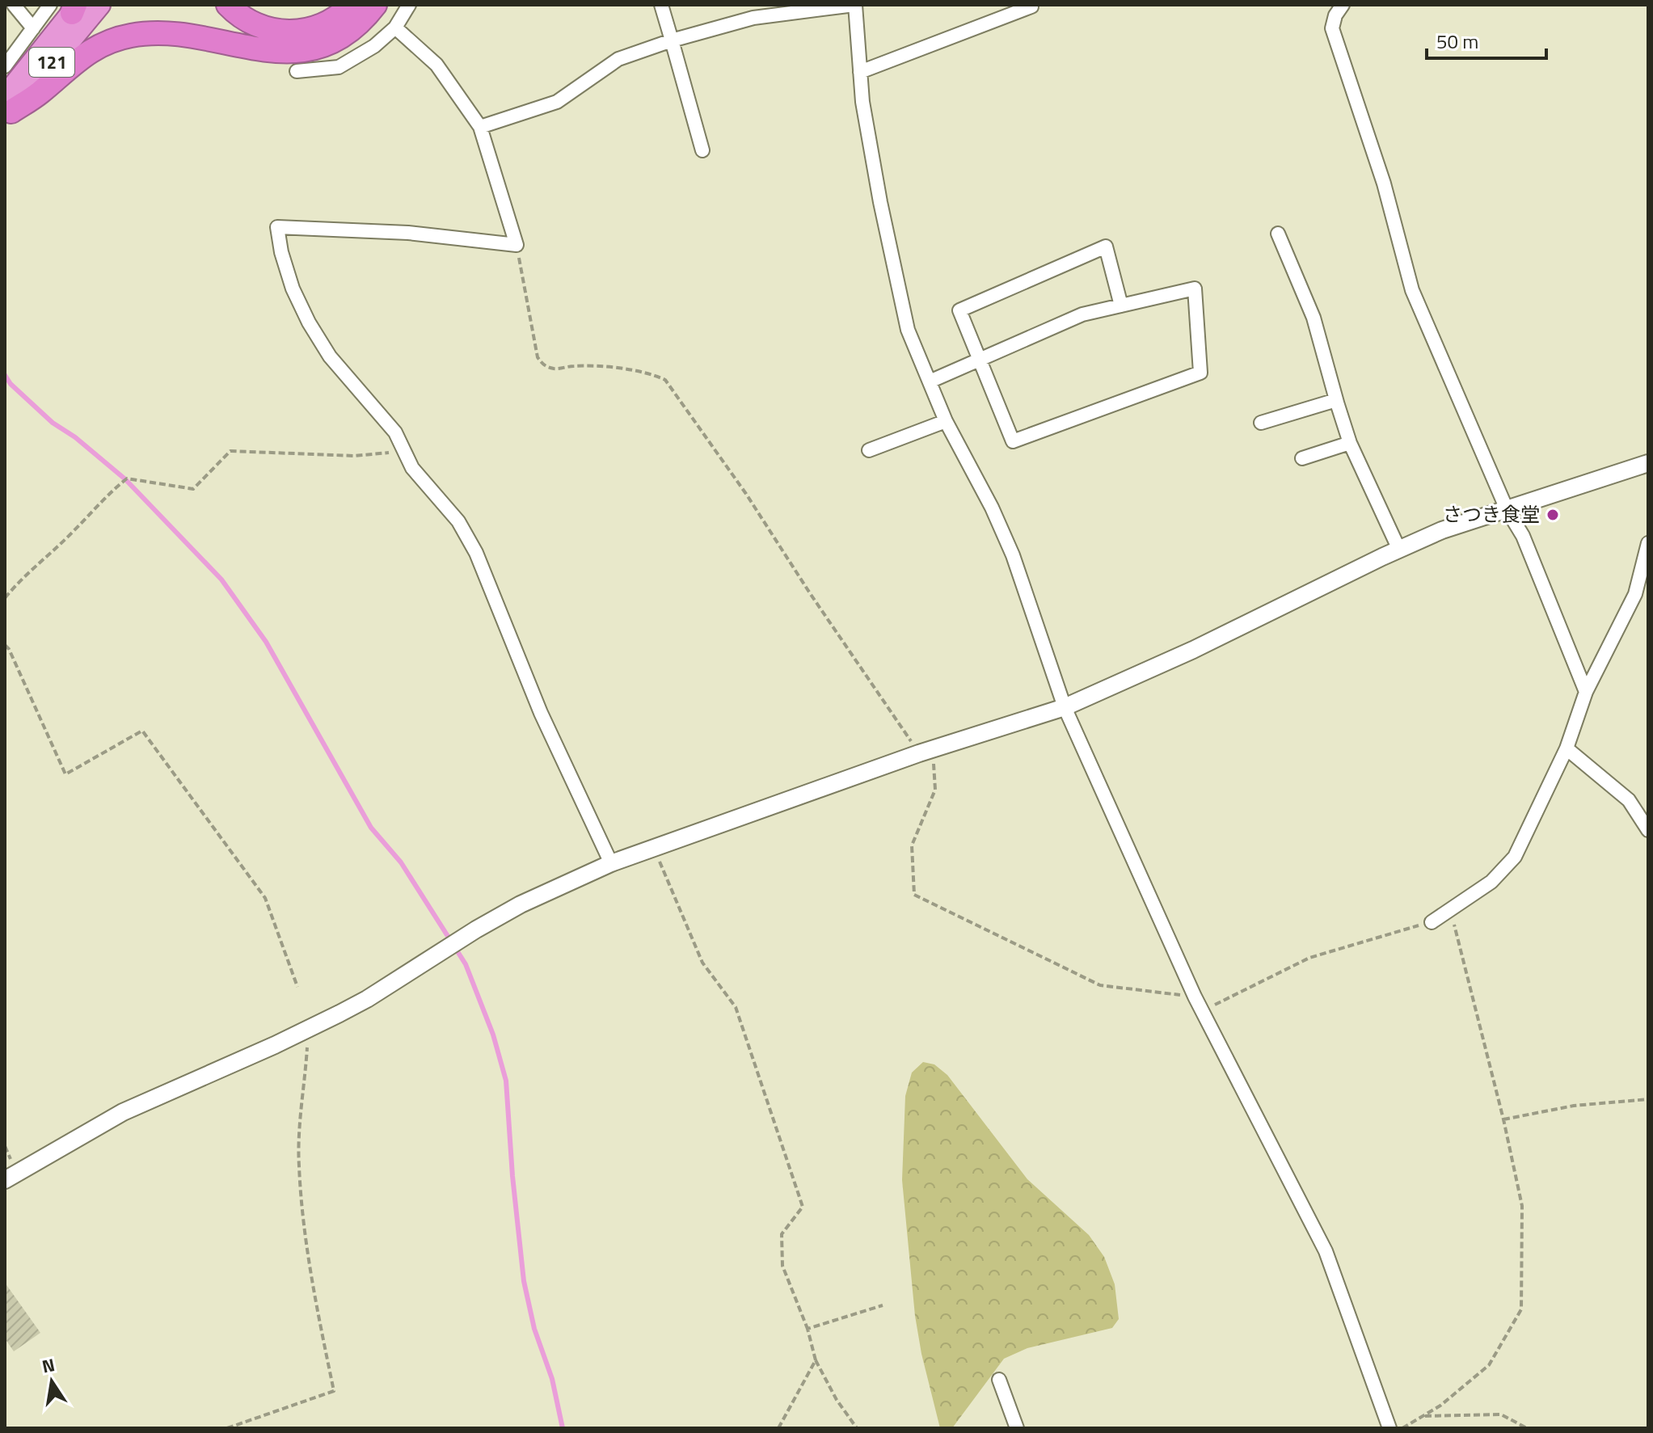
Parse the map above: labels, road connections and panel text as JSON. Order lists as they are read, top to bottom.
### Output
{
  "streets": {
    "highway": ["121"]
  },
  "places": ["さつき食堂"],
  "scale_bar": "50 m",
  "north": "top"
}
